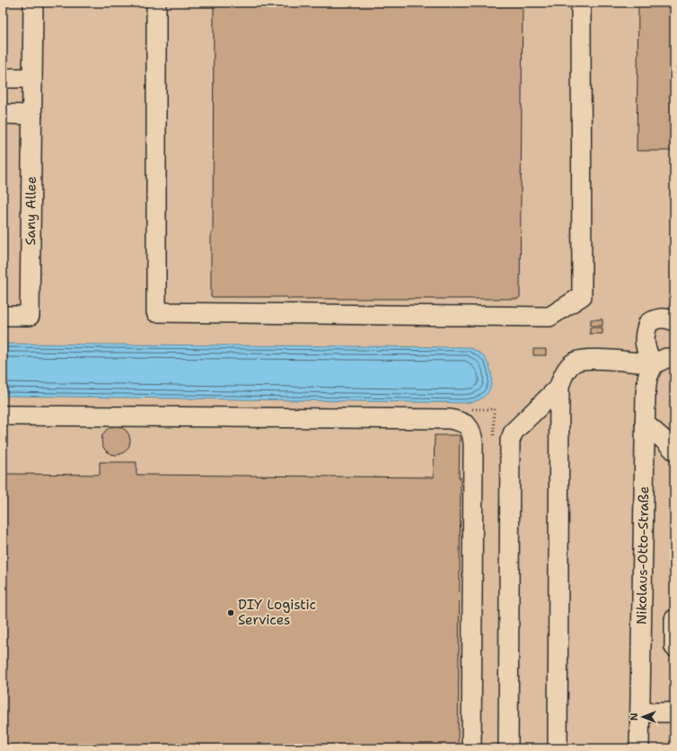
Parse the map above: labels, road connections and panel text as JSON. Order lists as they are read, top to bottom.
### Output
{
  "streets": {
    "street": ["Sany Allee", "Nikolaus-Otto-Straße"]
  },
  "places": ["DIY Logistic Services"],
  "north": "left"
}
